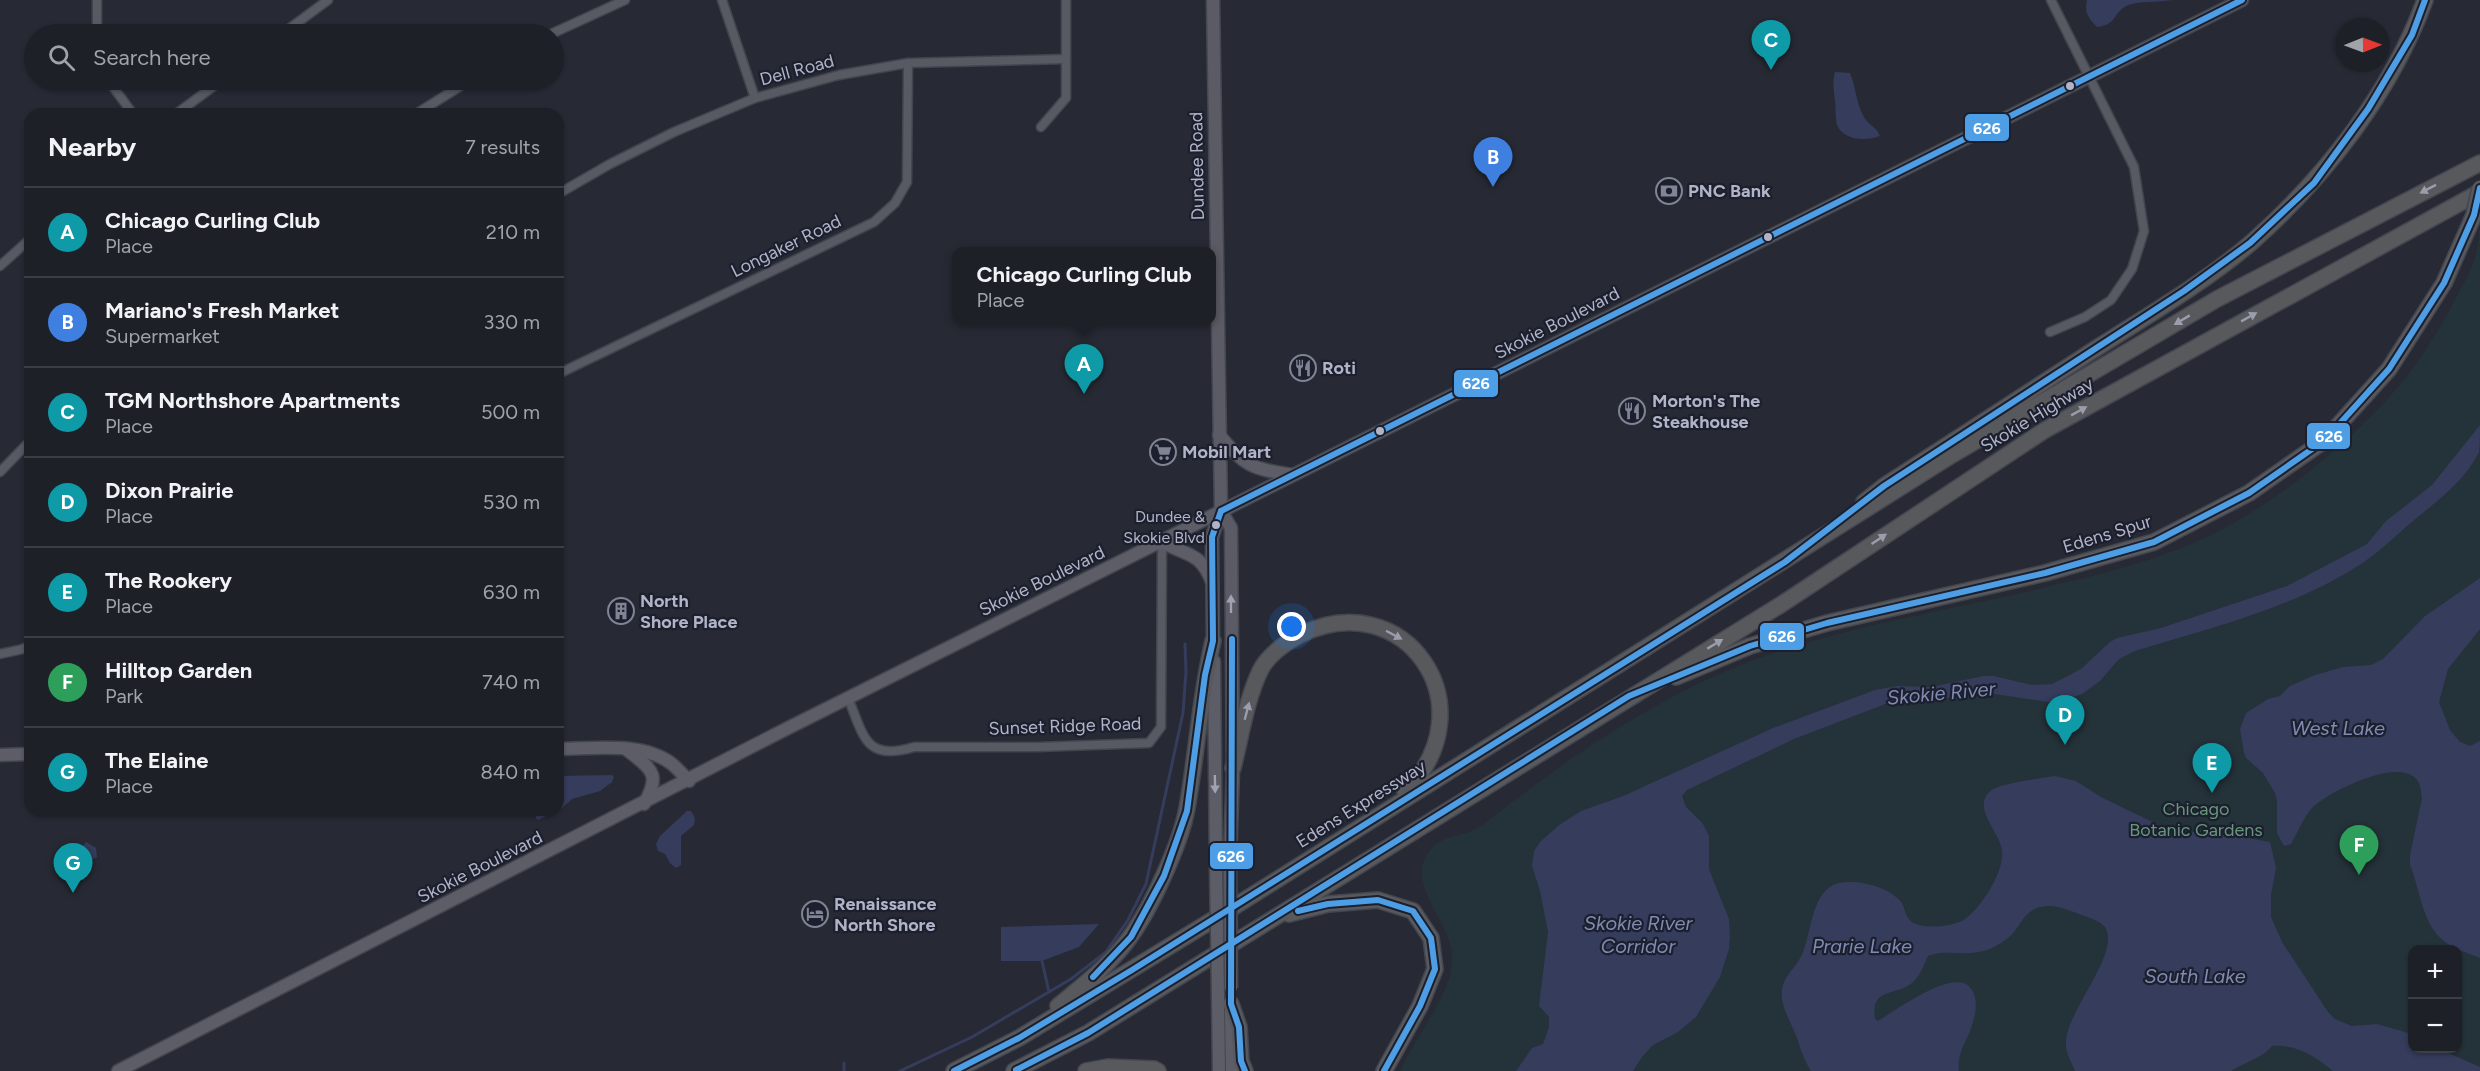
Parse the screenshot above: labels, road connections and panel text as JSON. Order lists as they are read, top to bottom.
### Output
{
  "streets": {
    "highway": ["Skokie Highway", "Edens Spur", "Edens Expressway"],
    "main road": ["Dundee Road", "Skokie Boulevard"],
    "street": ["Dell Road", "Longaker Road", "Sunset Ridge Road"]
  },
  "crossings": [
    ["Dell Road", "Longaker Road"],
    ["Dundee Road", "Skokie Boulevard"],
    ["Skokie Boulevard", "Sunset Ridge Road"],
    ["Skokie Highway", "Edens Spur"],
    ["Skokie Highway", "Edens Expressway"]
  ],
  "water": [
    "Skokie River",
    "West Lake",
    "Skokie River Corridor",
    "Prarie Lake",
    "South Lake"
  ],
  "parks": ["Chicago Botanic Gardens"],
  "places": {
    "bank": ["PNC Bank"],
    "restaurant": ["Roti", "Morton's The Steakhouse"],
    "supermarket": ["Mobil Mart"],
    "other": ["Dundee & Skokie Blvd"],
    "building": ["North Shore Place"],
    "hotel": ["Renaissance North Shore"]
  },
  "lines": ["transit line 626"],
  "north": "right",
  "page": {
    "pins": [
      "C",
      "B",
      "A",
      "D",
      "E",
      "F",
      "G"
    ],
    "search": "Search here",
    "heading": ["Nearby", "7 results"],
    "list": [
      {
        "mark": "A",
        "name": "Chicago Curling Club",
        "note": "Place",
        "value": "210 m"
      },
      {
        "mark": "B",
        "name": "Mariano's Fresh Market",
        "note": "Supermarket",
        "value": "330 m"
      },
      {
        "mark": "C",
        "name": "TGM Northshore Apartments",
        "note": "Place",
        "value": "500 m"
      },
      {
        "mark": "D",
        "name": "Dixon Prairie",
        "note": "Place",
        "value": "530 m"
      },
      {
        "mark": "E",
        "name": "The Rookery",
        "note": "Place",
        "value": "630 m"
      },
      {
        "mark": "F",
        "name": "Hilltop Garden",
        "note": "Park",
        "value": "740 m"
      },
      {
        "mark": "G",
        "name": "The Elaine",
        "note": "Place",
        "value": "840 m"
      }
    ],
    "popup": ["Chicago Curling Club", "Place"],
    "map_buttons": ["+", "−"]
  }
}
